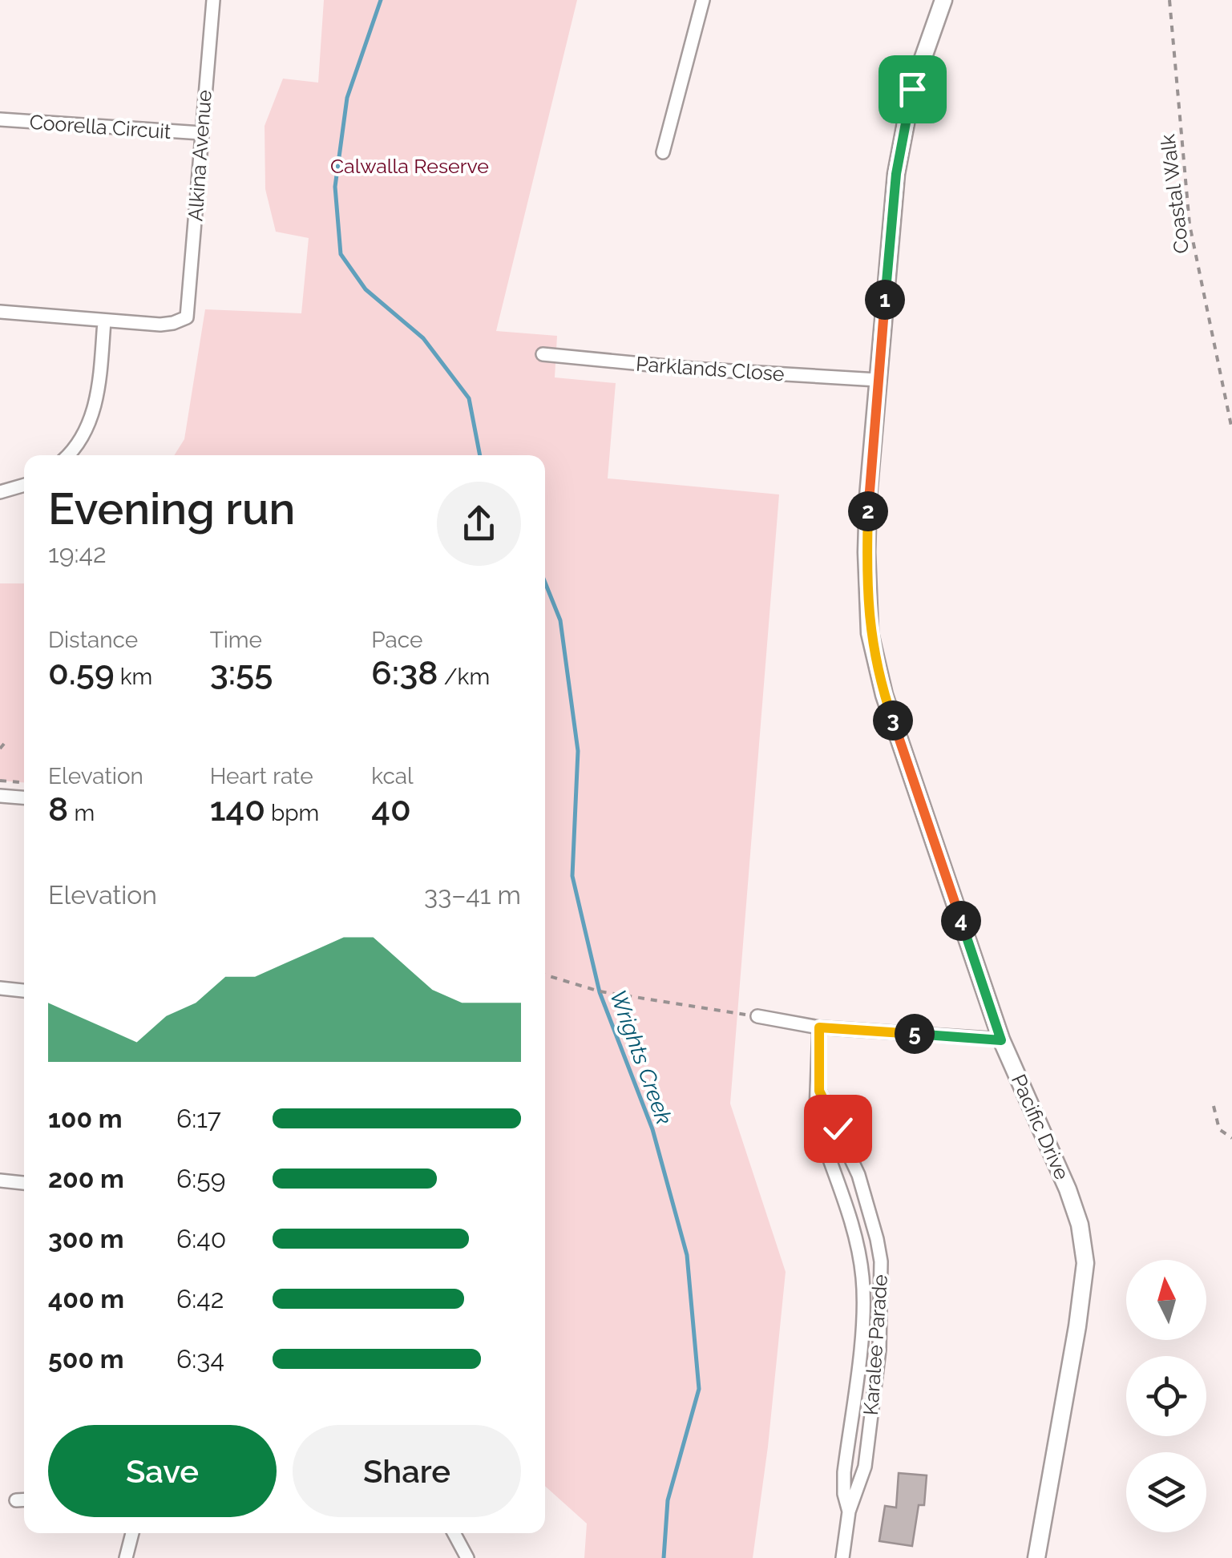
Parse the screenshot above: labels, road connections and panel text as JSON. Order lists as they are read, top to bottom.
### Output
{
  "streets": {
    "street": [
      "Coorella Circuit",
      "Alkina Avenue",
      "Parklands Close",
      "Pacific Drive",
      "Karalee Parade"
    ],
    "path": ["Coastal Walk"]
  },
  "crossings": [
    ["Coorella Circuit", "Alkina Avenue"],
    ["Parklands Close", "Pacific Drive"]
  ],
  "water": ["Wrights Creek"],
  "parks": ["Calwalla Reserve"],
  "north": "top",
  "page": {
    "pins": [
      "1",
      "2",
      "3",
      "4",
      "5"
    ],
    "heading": ["Evening run", "19:42"],
    "stats": [
      ["Distance", "0.59 km"],
      ["Time", "3:55"],
      ["Pace", "6:38 /km"],
      ["Elevation", "8 m"],
      ["Heart rate", "140 bpm"],
      ["kcal", "40"]
    ],
    "chart": ["Elevation", "33–41 m"],
    "list": [
      {
        "name": "100 m",
        "note": "6:17"
      },
      {
        "name": "200 m",
        "note": "6:59"
      },
      {
        "name": "300 m",
        "note": "6:40"
      },
      {
        "name": "400 m",
        "note": "6:42"
      },
      {
        "name": "500 m",
        "note": "6:34"
      }
    ],
    "buttons": ["Save", "Share"]
  }
}
